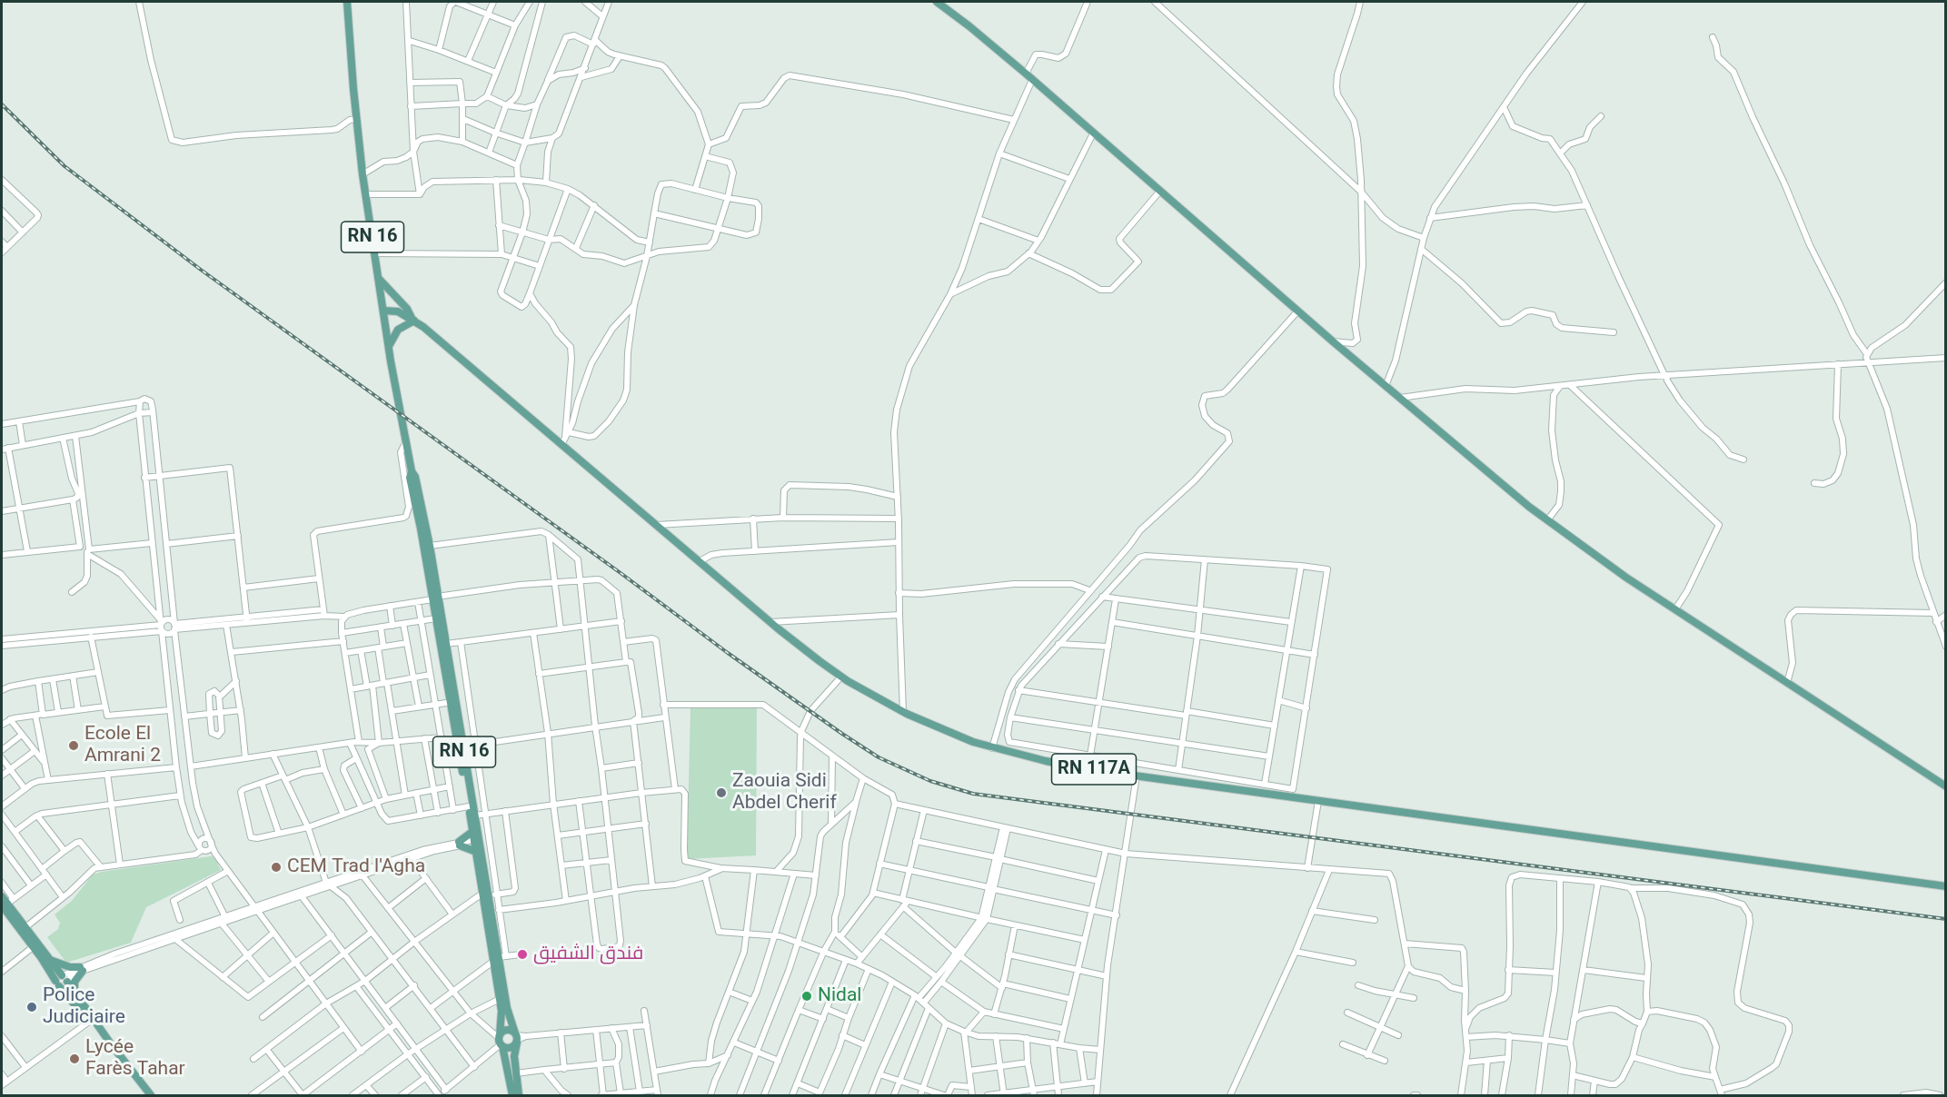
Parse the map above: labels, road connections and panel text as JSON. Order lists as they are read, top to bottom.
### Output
{
  "streets": {
    "main road": ["RN 16", "RN 117A"]
  },
  "crossings": [
    ["RN 16", "RN 117A"]
  ],
  "places": [
    "Ecole El Amrani 2",
    "Zaouia Sidi Abdel Cherif",
    "CEM Trad l'Agha",
    "فندق الشفيق",
    "Nidal",
    "Police Judiciaire",
    "Lycée Farès Tahar"
  ]
}
